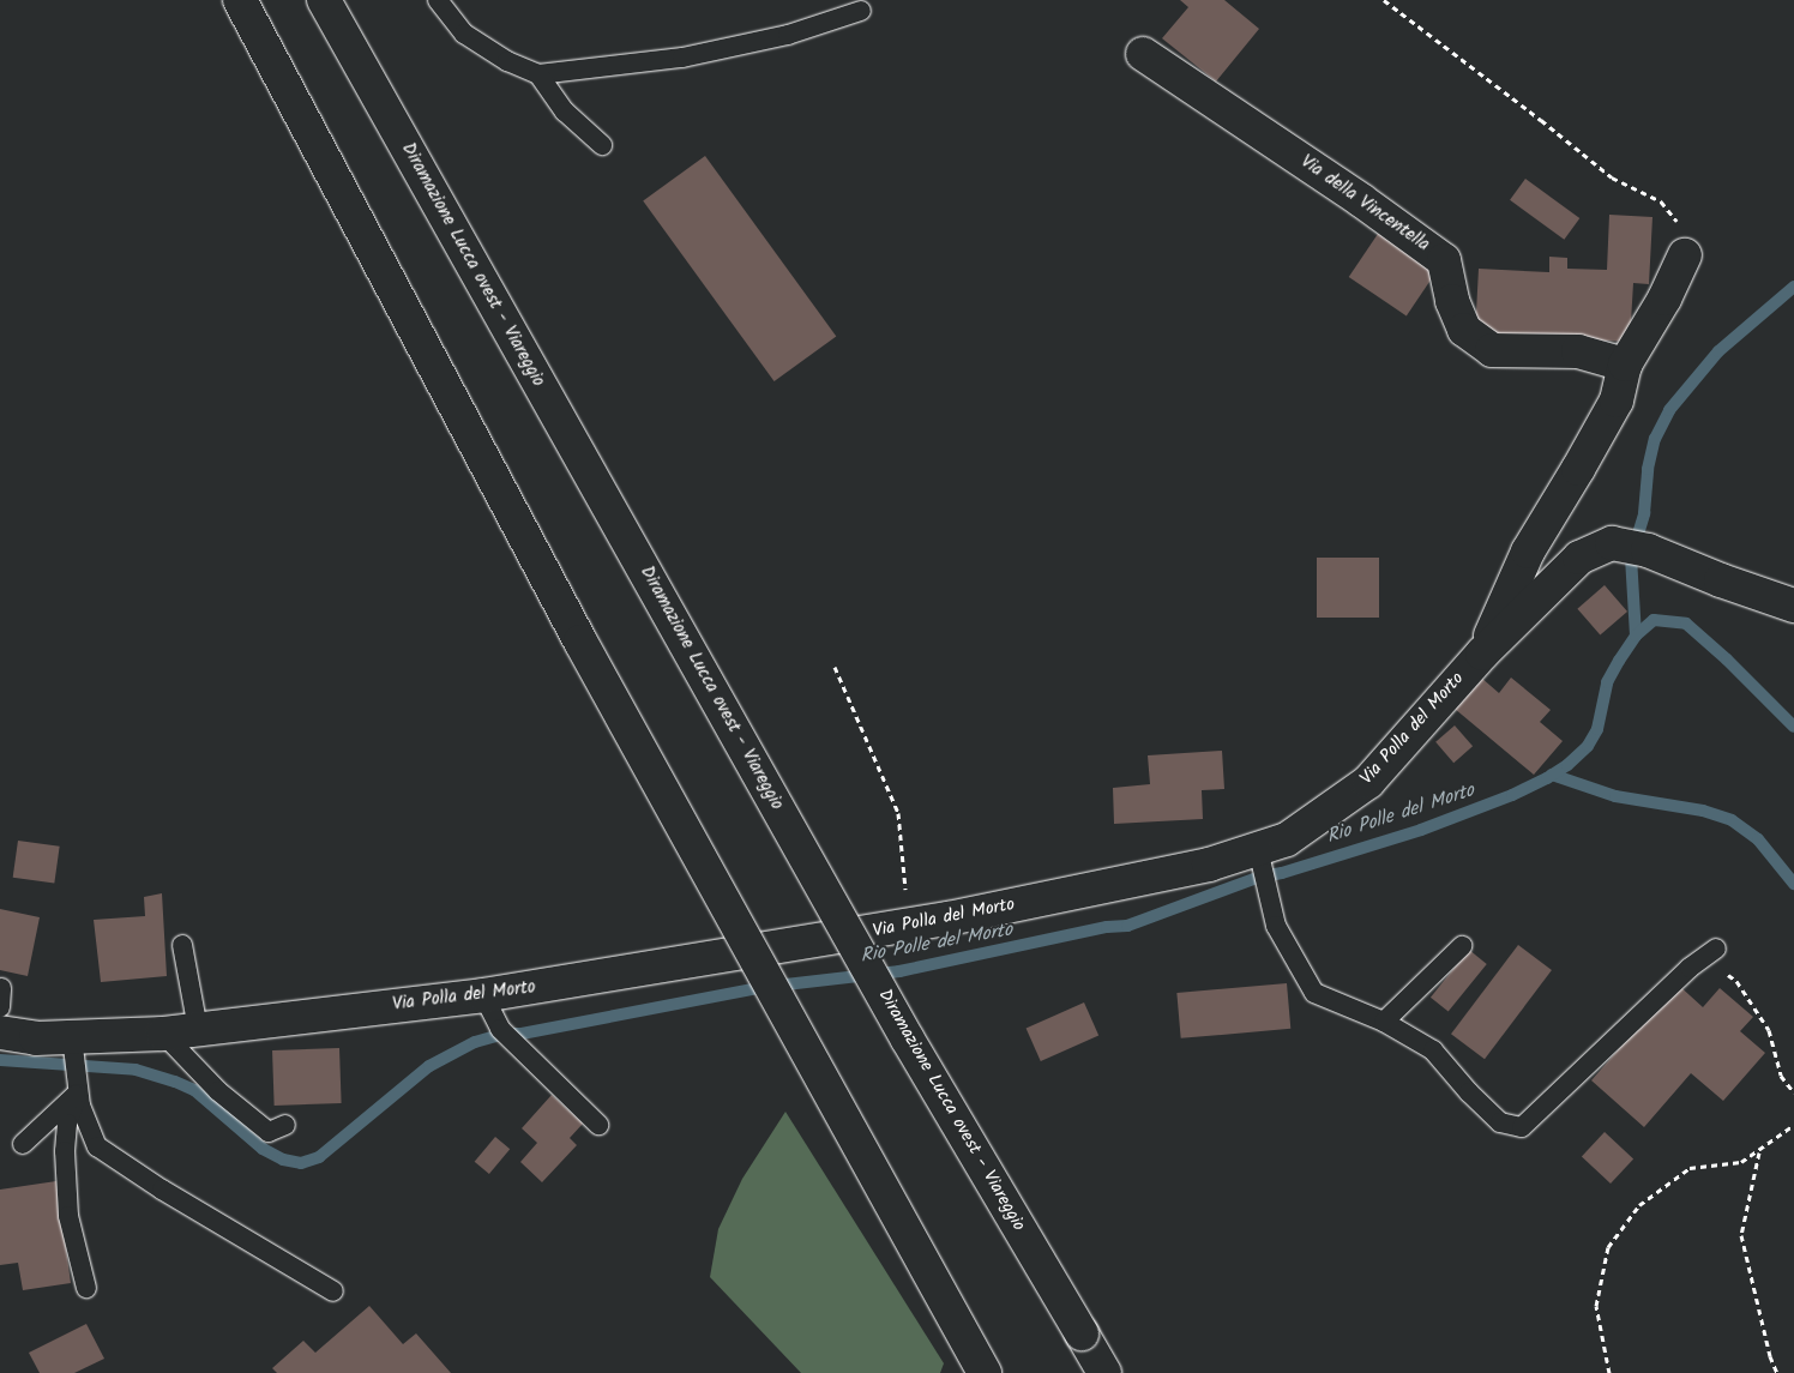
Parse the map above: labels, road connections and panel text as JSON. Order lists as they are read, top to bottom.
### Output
{
  "streets": {
    "main road": ["Via della Vincentella", "Diramazione Lucca ovest - Viareggio", "Via Polla del Morto"]
  },
  "water": ["Rio Polle del Morto"]
}
